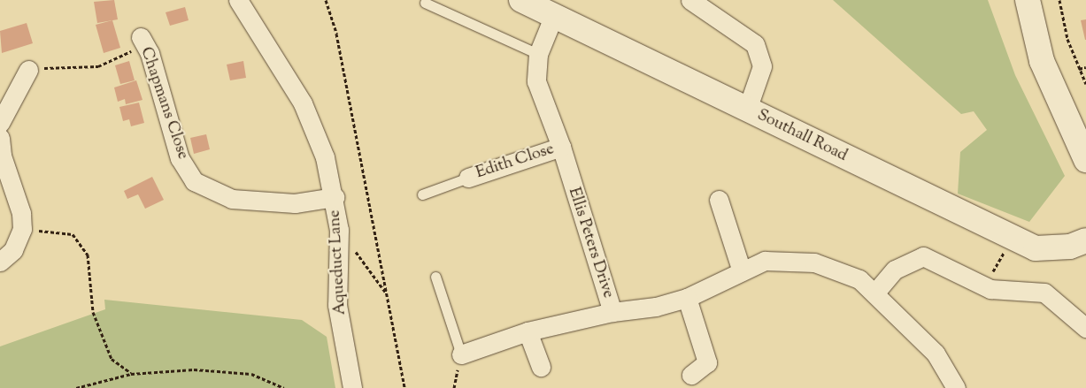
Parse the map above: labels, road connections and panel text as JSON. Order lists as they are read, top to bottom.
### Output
{
  "streets": {
    "street": [
      "Chapmans Close",
      "Southall Road",
      "Edith Close",
      "Ellis Peters Drive",
      "Aqueduct Lane"
    ]
  },
  "crossings": [
    ["Chapmans Close", "Aqueduct Lane"],
    ["Southall Road", "Ellis Peters Drive"],
    ["Edith Close", "Ellis Peters Drive"]
  ]
}
